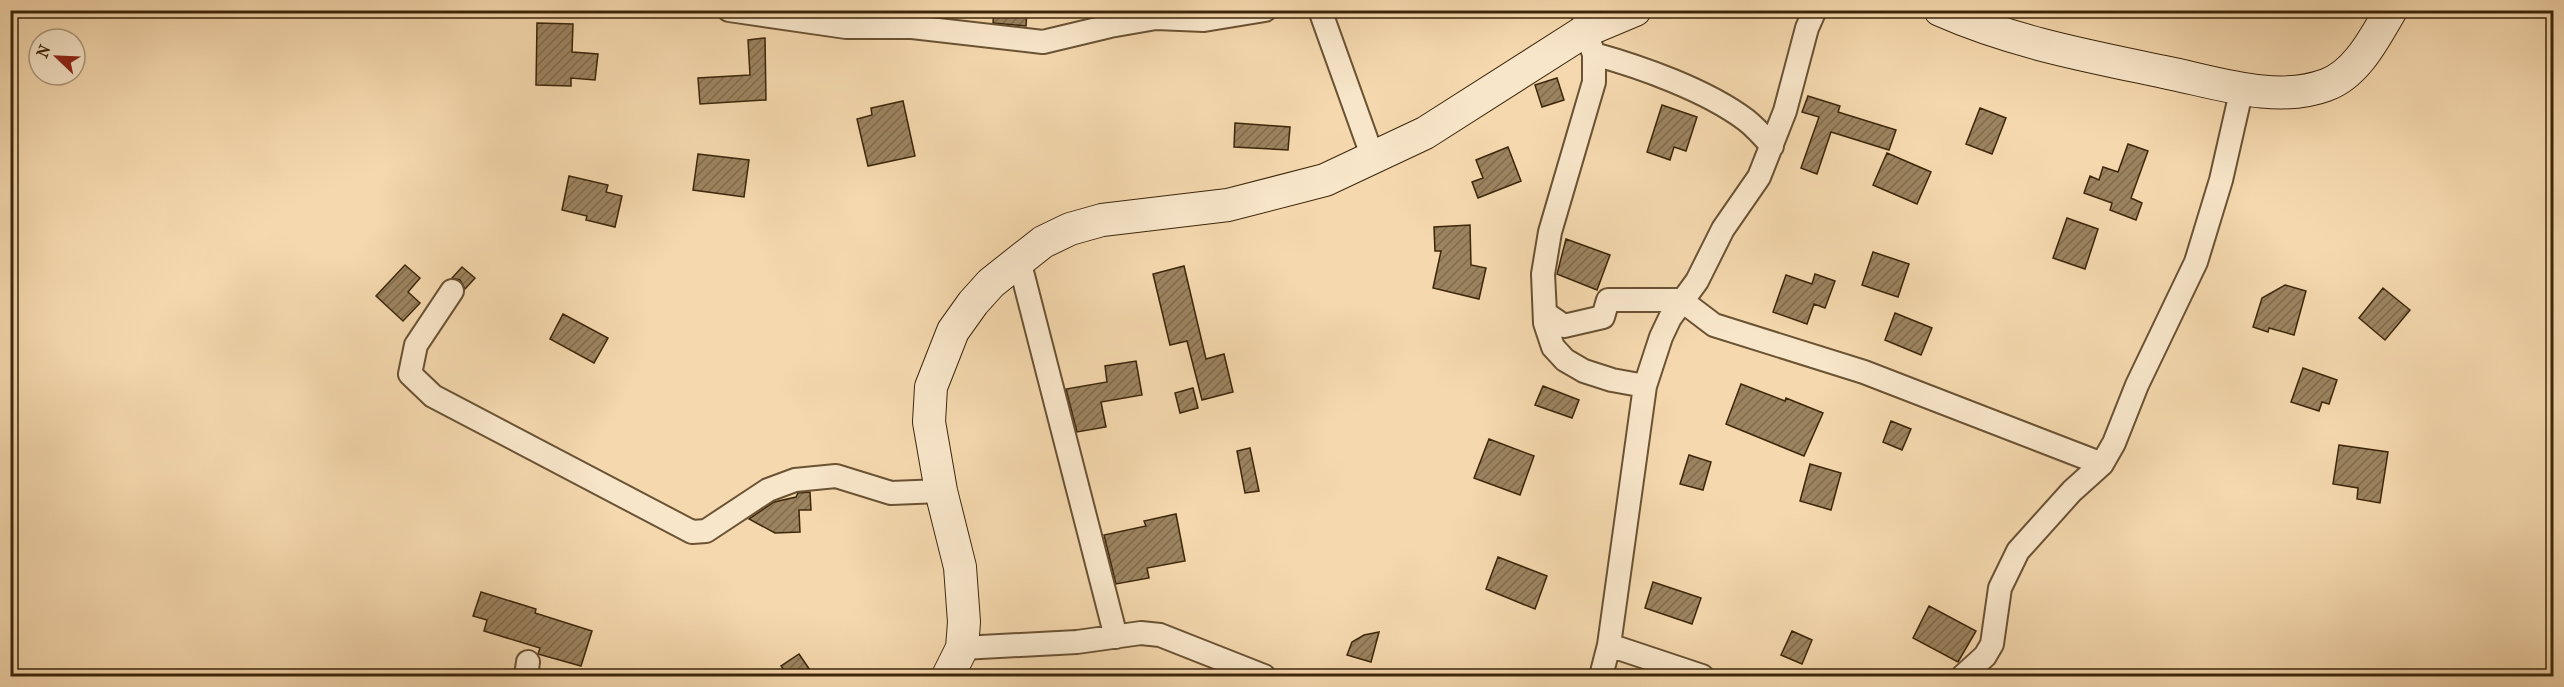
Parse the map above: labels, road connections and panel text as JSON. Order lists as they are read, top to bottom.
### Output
{
  "north": "top left"
}
